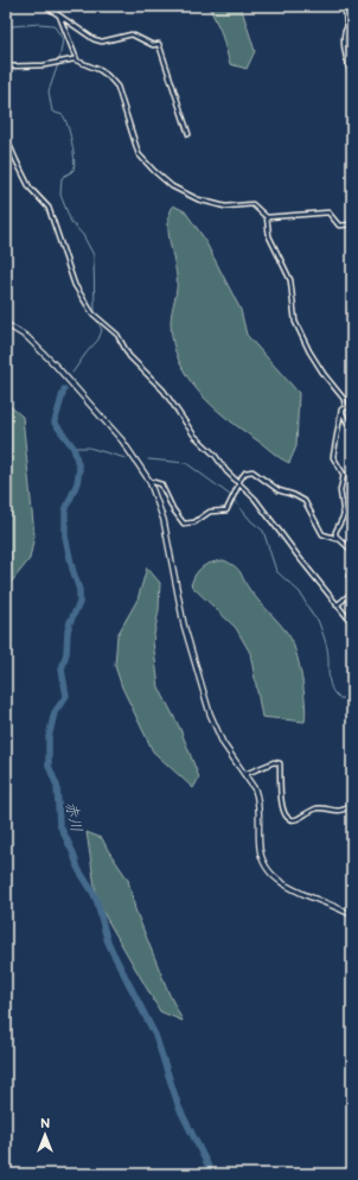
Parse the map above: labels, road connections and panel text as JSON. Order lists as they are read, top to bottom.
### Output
{
  "water": ["赤川"],
  "north": "top"
}
